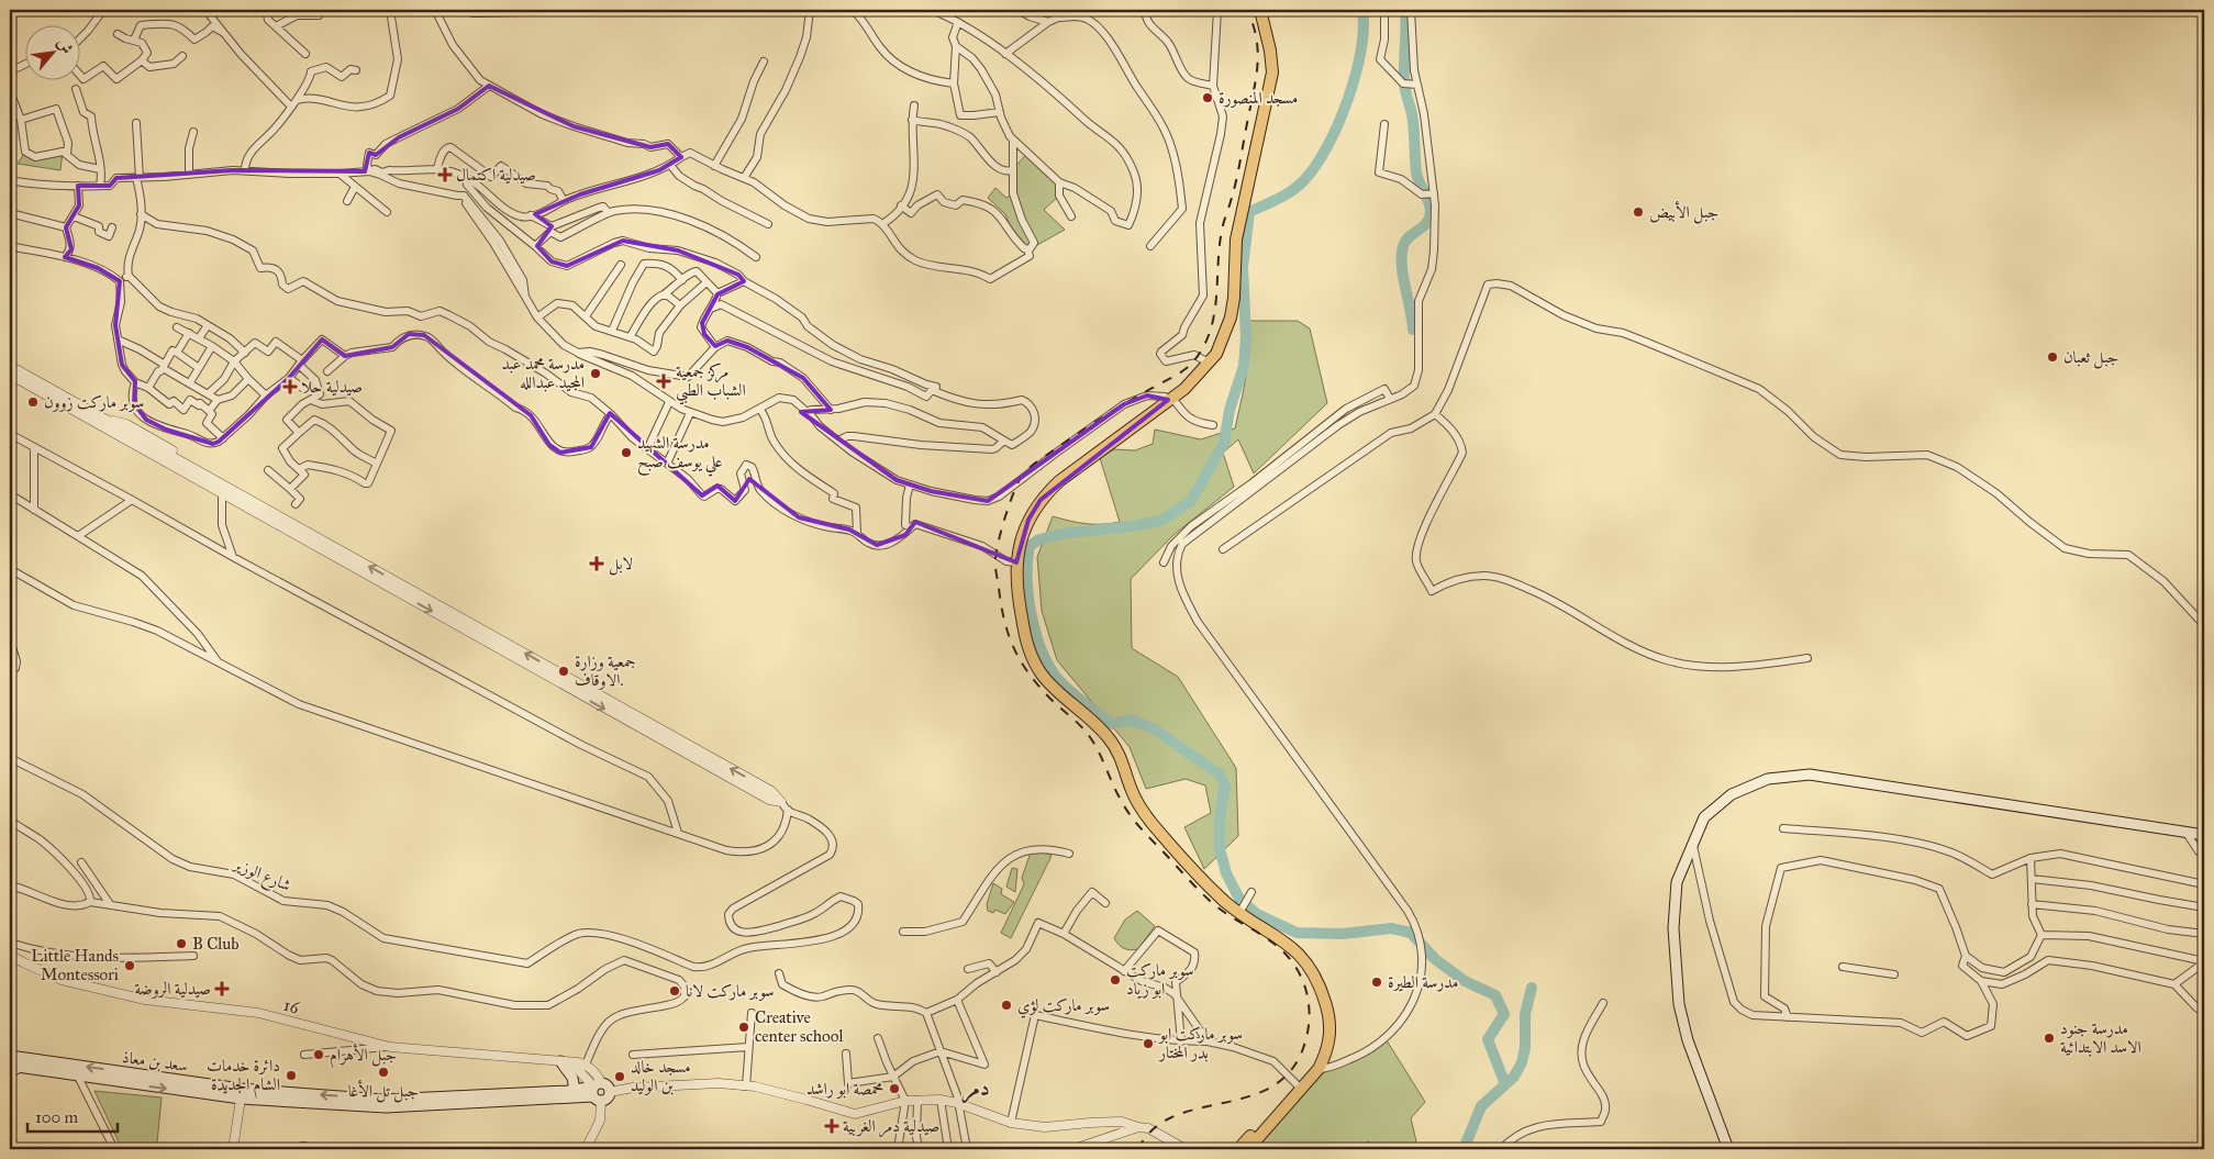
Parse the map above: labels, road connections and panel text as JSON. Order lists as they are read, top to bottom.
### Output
{
  "streets": {
    "main road": ["سعد بن معاذ"],
    "street": ["شارع الوزير", "16"]
  },
  "districts": ["دمر"],
  "places": {
    "other": [
      "مسجد المنصورة",
      "جبل الأبيض",
      "جبل ثعبان",
      "مدرسة محمد عبد المجيد عبدالله",
      "سوبر ماركت زوون",
      "مدرسة الشهيد علي يوسف صبح",
      "جمعية وزارة الاوقاف.",
      "B Club",
      "Little Hands Montessori",
      "سوبر ماركت ابو زياد",
      "مدرسة الطيرة",
      "سوبر ماركت لانا",
      "سوبر ماركت لؤي",
      "Creative center school",
      "مدرسة جنود الاسد الابتدائية",
      "سوبر ماركت ابو بدر المختار",
      "جبل الأهرام",
      "جبل تل الأغا",
      "دائرة خدمات الشام الجديدة",
      "مسجد خالد بن الوليد",
      "محمصة ابو راشد"
    ],
    "health": [
      "صيدلية اكتمال",
      "مركز جمعية الشباب الطبي",
      "صيدلية حلا",
      "لابل",
      "صيدلية الروضة",
      "صيدلية دمر الغربية"
    ]
  },
  "scale_bar": "100 m",
  "north": "top right"
}
